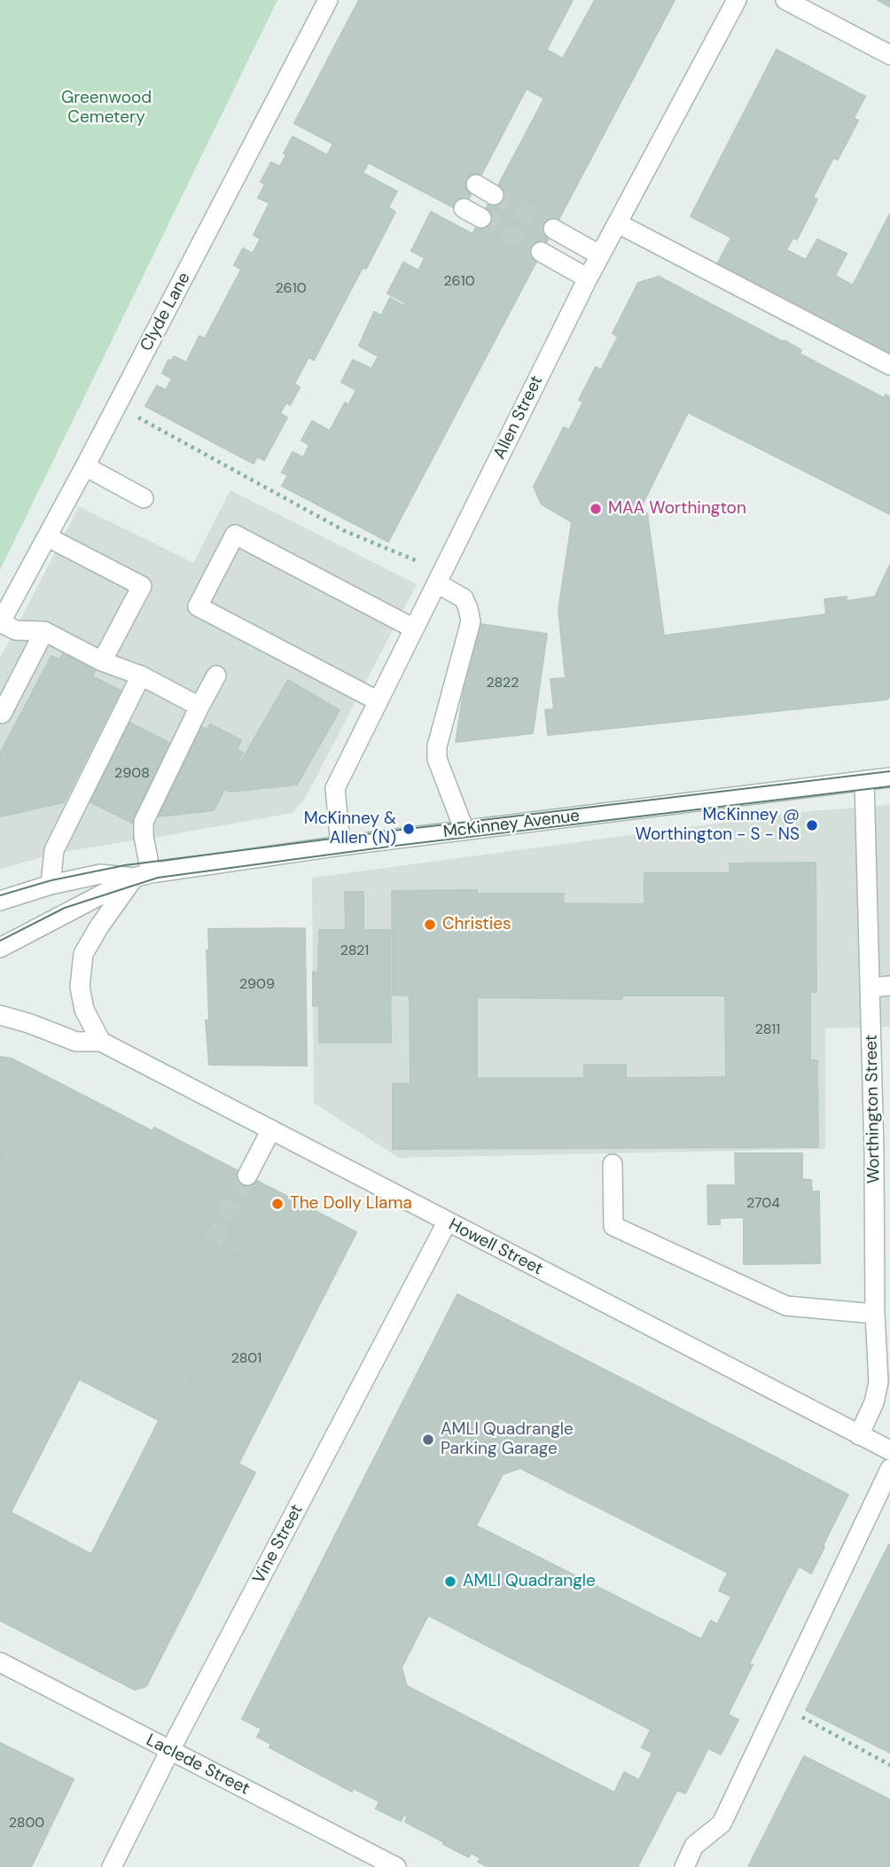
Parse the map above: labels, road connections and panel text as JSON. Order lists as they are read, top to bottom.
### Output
{
  "streets": {
    "street": [
      "Clyde Lane",
      "Allen Street",
      "McKinney Avenue",
      "Worthington Street",
      "Howell Street",
      "Vine Street",
      "Laclede Street"
    ]
  },
  "crossings": [
    ["Allen Street", "McKinney Avenue"],
    ["McKinney Avenue", "Worthington Street"],
    ["Worthington Street", "Howell Street"],
    ["Howell Street", "Vine Street"],
    ["Vine Street", "Laclede Street"]
  ],
  "parks": ["Greenwood Cemetery"],
  "places": [
    "MAA Worthington",
    "McKinney @ Worthington - S - NS",
    "McKinney & Allen (N)",
    "Christies",
    "The Dolly Llama",
    "AMLI Quadrangle Parking Garage",
    "AMLI Quadrangle"
  ],
  "house_numbers": [
    "2610",
    "2610",
    "2822",
    "2908",
    "2821",
    "2909",
    "2811",
    "2704",
    "2801",
    "2800"
  ]
}
